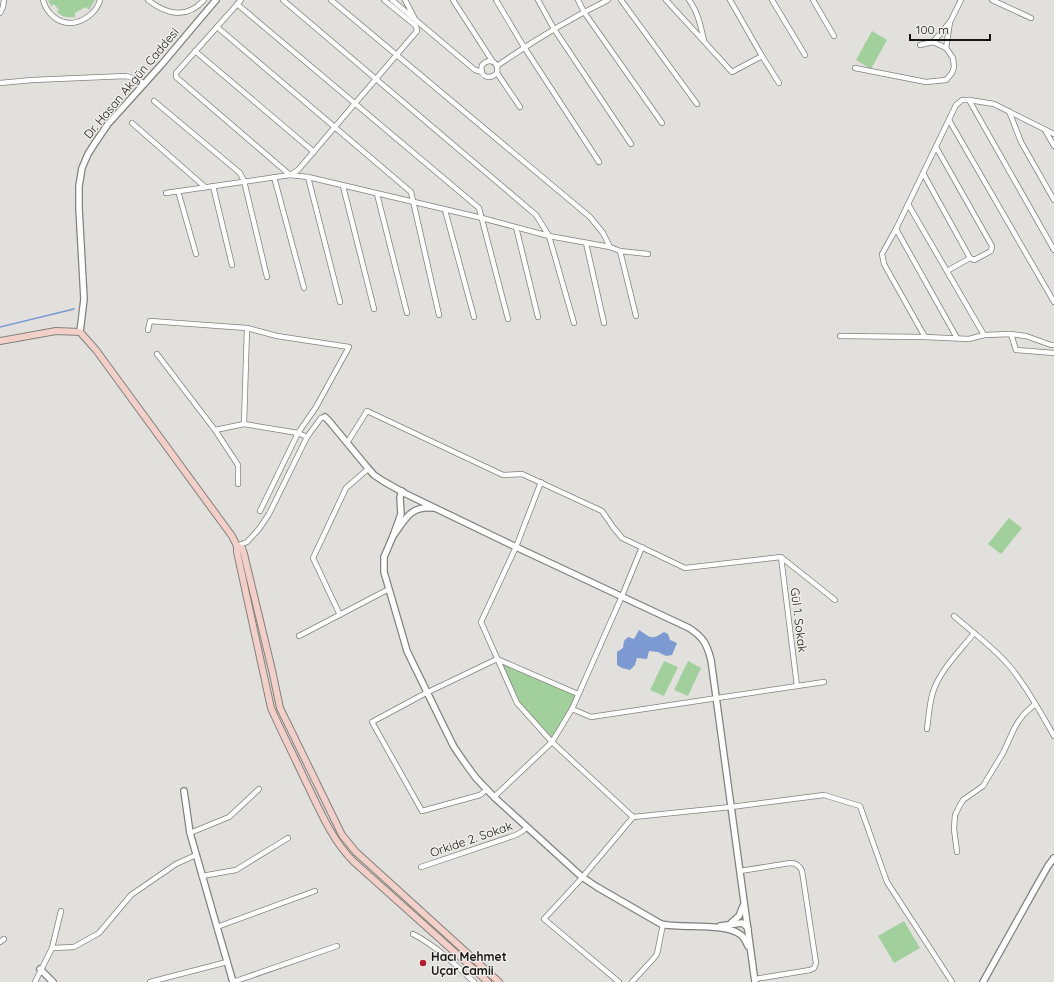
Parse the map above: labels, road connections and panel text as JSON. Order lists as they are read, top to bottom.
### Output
{
  "streets": {
    "street": ["Dr. Hasan Akgün Caddesi", "Gül 1. Sokak", "Orkide 2. Sokak"]
  },
  "places": ["Hacı Mehmet Uçar Camii"],
  "scale_bar": "100 m"
}
